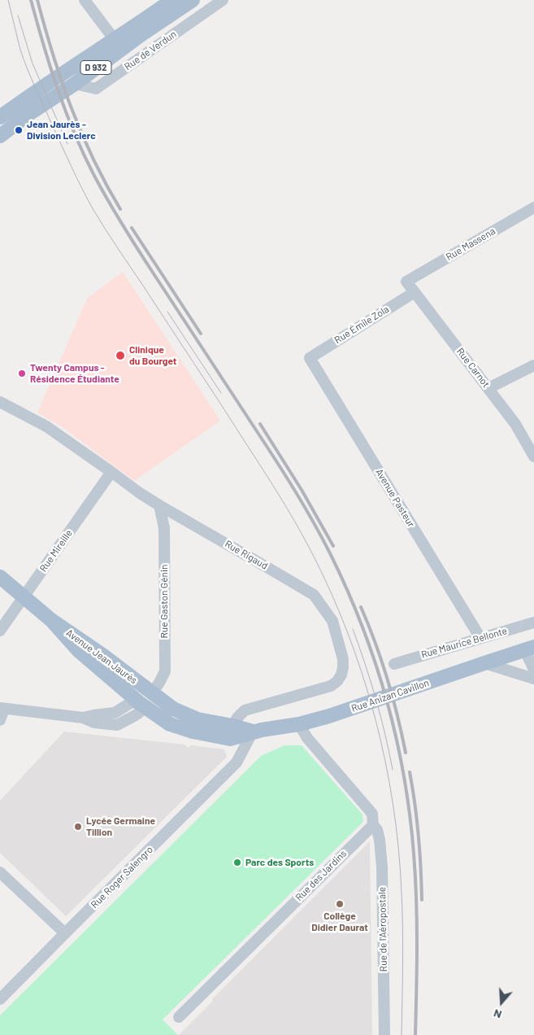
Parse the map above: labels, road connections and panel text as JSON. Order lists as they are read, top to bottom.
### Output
{
  "streets": {
    "main road": ["D 932", "Avenue Jean Jaurès", "Rue Anizan Cavillon"],
    "street": [
      "Rue de Verdun",
      "Rue Massena",
      "Rue Émile Zola",
      "Rue Carnot",
      "Avenue Pasteur",
      "Rue Mireille",
      "Rue Rigaud",
      "Rue Gaston Génin",
      "Rue Maurice Bellonte",
      "Rue des Jardins",
      "Rue Roger Salengro",
      "Rue de l'Aéropostale"
    ]
  },
  "crossings": [
    ["Rue de Verdun", "D 932"],
    ["Rue Massena", "Rue Carnot"],
    ["Rue Émile Zola", "Rue Carnot"],
    ["Rue Émile Zola", "Avenue Pasteur"],
    ["Avenue Pasteur", "Rue Maurice Bellonte"],
    ["Rue Mireille", "Rue Rigaud"],
    ["Rue Mireille", "Avenue Jean Jaurès"],
    ["Rue Rigaud", "Rue Gaston Génin"],
    ["Rue Rigaud", "Rue Anizan Cavillon"],
    ["Rue Gaston Génin", "Avenue Jean Jaurès"],
    ["Rue Gaston Génin", "Rue Anizan Cavillon"],
    ["Avenue Jean Jaurès", "Rue Anizan Cavillon"],
    ["Rue Anizan Cavillon", "Rue Roger Salengro"],
    ["Rue des Jardins", "Rue de l'Aéropostale"]
  ],
  "places": [
    "Jean Jaurès - Division Leclerc",
    "Clinique du Bourget",
    "Twenty Campus - Résidence Étudiante",
    "Lycée Germaine Tillion",
    "Parc des Sports",
    "Collège Didier Daurat"
  ],
  "north": "bottom"
}
